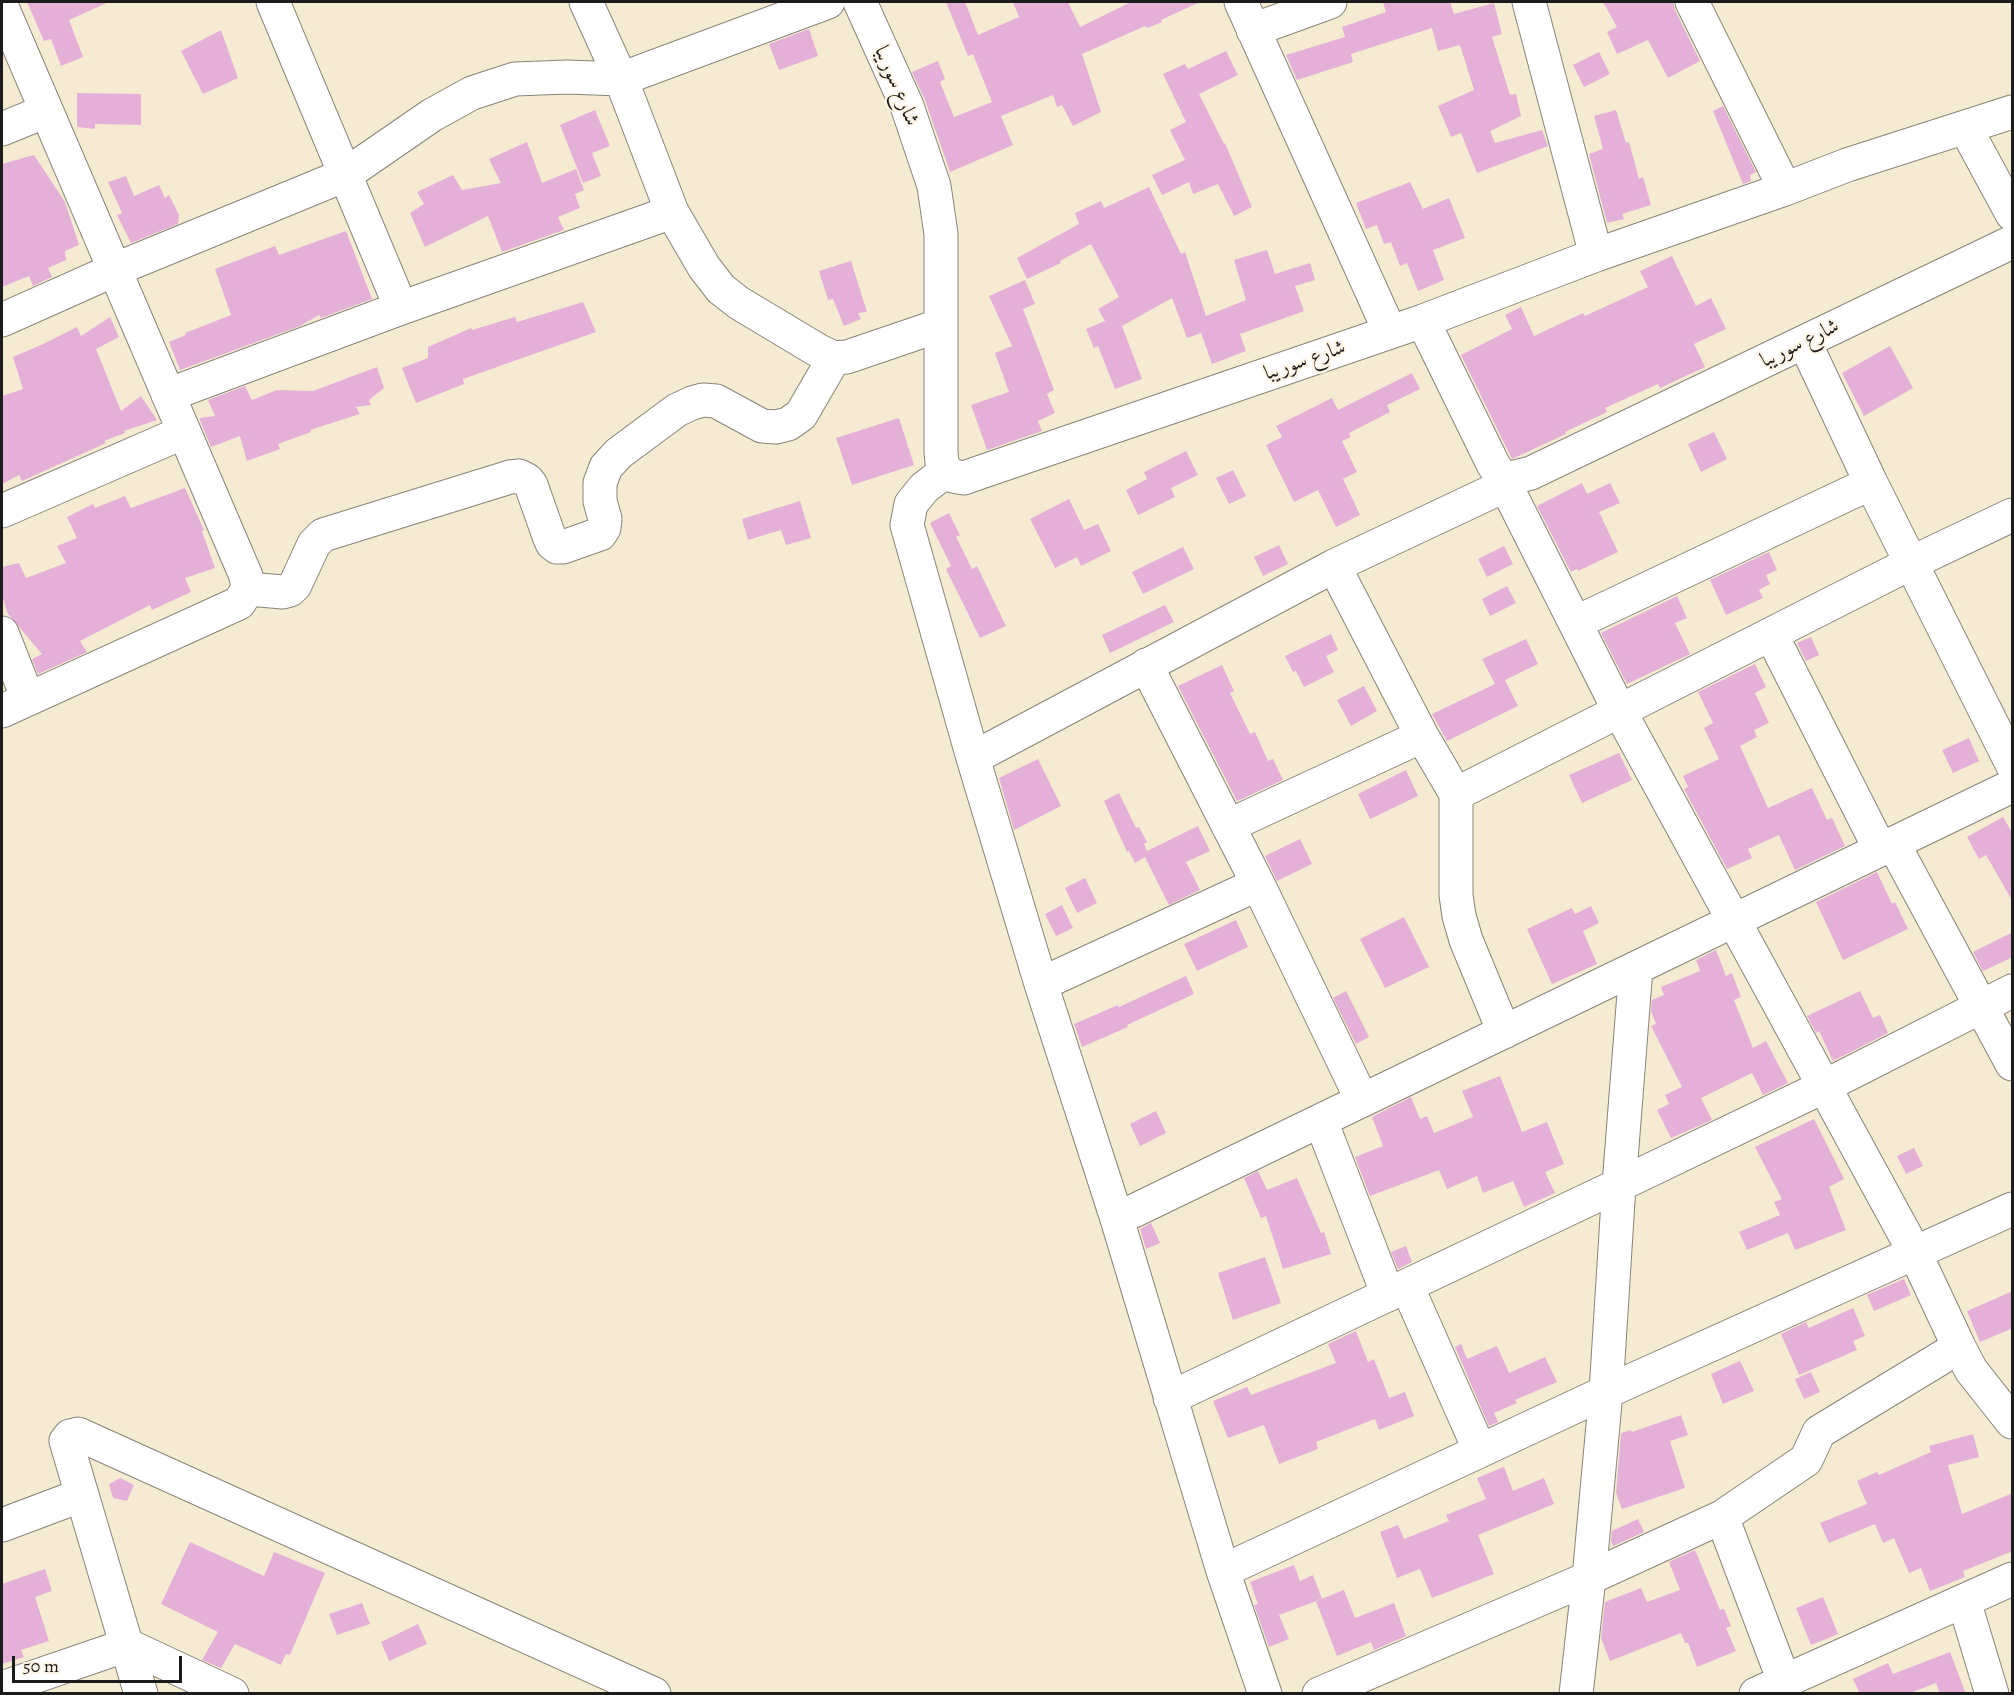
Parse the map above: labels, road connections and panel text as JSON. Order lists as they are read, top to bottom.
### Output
{
  "streets": {
    "street": ["شارع سوريبا"]
  },
  "scale_bar": "50 m"
}
